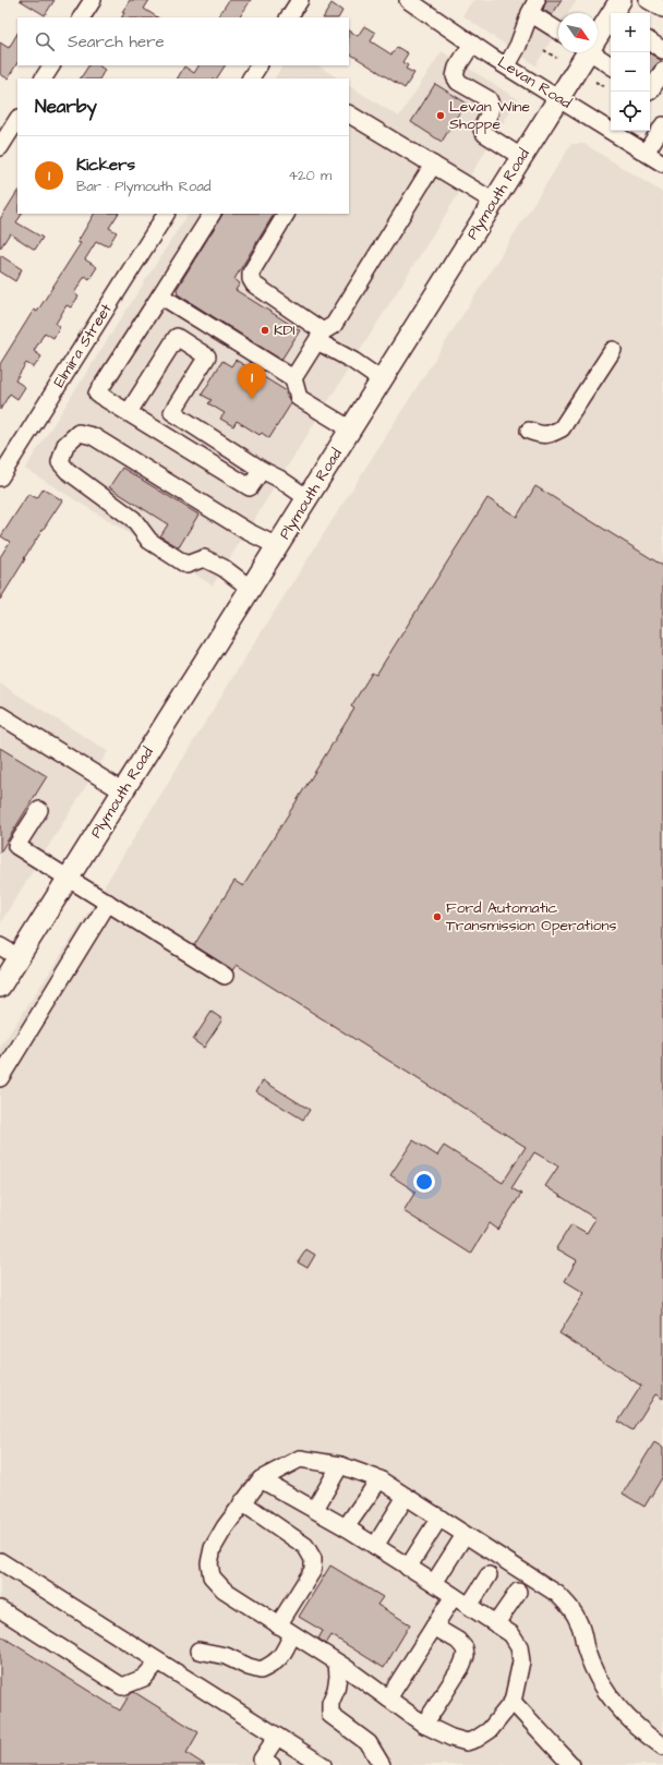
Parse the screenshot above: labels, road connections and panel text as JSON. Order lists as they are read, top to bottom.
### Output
{
  "streets": {
    "main road": ["Plymouth Road"],
    "street": ["Levan Road", "Elmira Street"]
  },
  "crossings": [
    ["Levan Road", "Plymouth Road"]
  ],
  "places": ["Levan Wine Shoppe", "KDI", "Ford Automatic Transmission Operations"],
  "north": "bottom right",
  "page": {
    "map_buttons": ["+", "−"],
    "search": "Search here",
    "heading": "Nearby",
    "list": [
      {
        "mark": "1",
        "name": "Kickers",
        "note": "Bar · Plymouth Road",
        "value": "420 m"
      }
    ],
    "pins": "1"
  }
}
